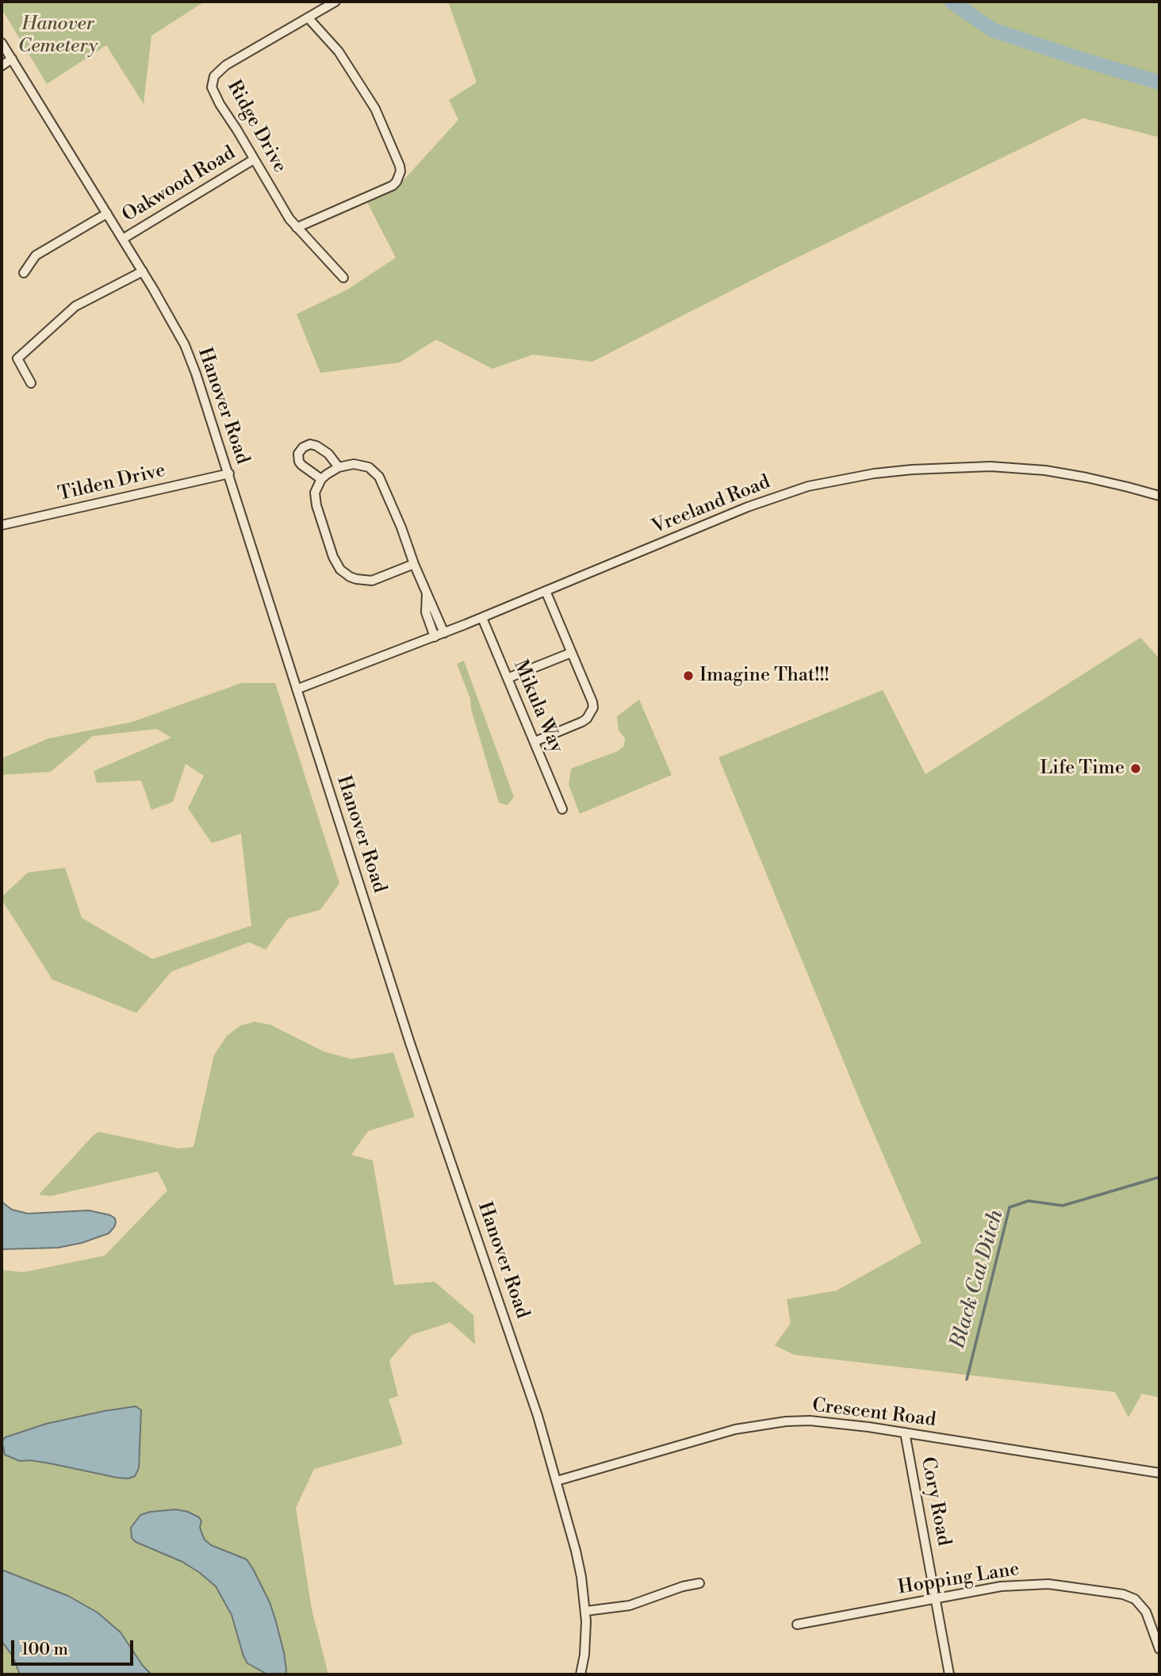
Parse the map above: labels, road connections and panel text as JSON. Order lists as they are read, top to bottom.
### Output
{
  "streets": {
    "street": [
      "Ridge Drive",
      "Oakwood Road",
      "Hanover Road",
      "Tilden Drive",
      "Vreeland Road",
      "Mikula Way",
      "Crescent Road",
      "Cory Road",
      "Hopping Lane"
    ]
  },
  "crossings": [
    ["Ridge Drive", "Oakwood Road"],
    ["Oakwood Road", "Hanover Road"],
    ["Hanover Road", "Tilden Drive"],
    ["Hanover Road", "Vreeland Road"],
    ["Hanover Road", "Crescent Road"],
    ["Vreeland Road", "Mikula Way"],
    ["Crescent Road", "Cory Road"],
    ["Cory Road", "Hopping Lane"]
  ],
  "water": ["Black Cat Ditch"],
  "parks": ["Hanover Cemetery"],
  "places": ["Imagine That!!!", "Life Time"],
  "scale_bar": "100 m"
}
